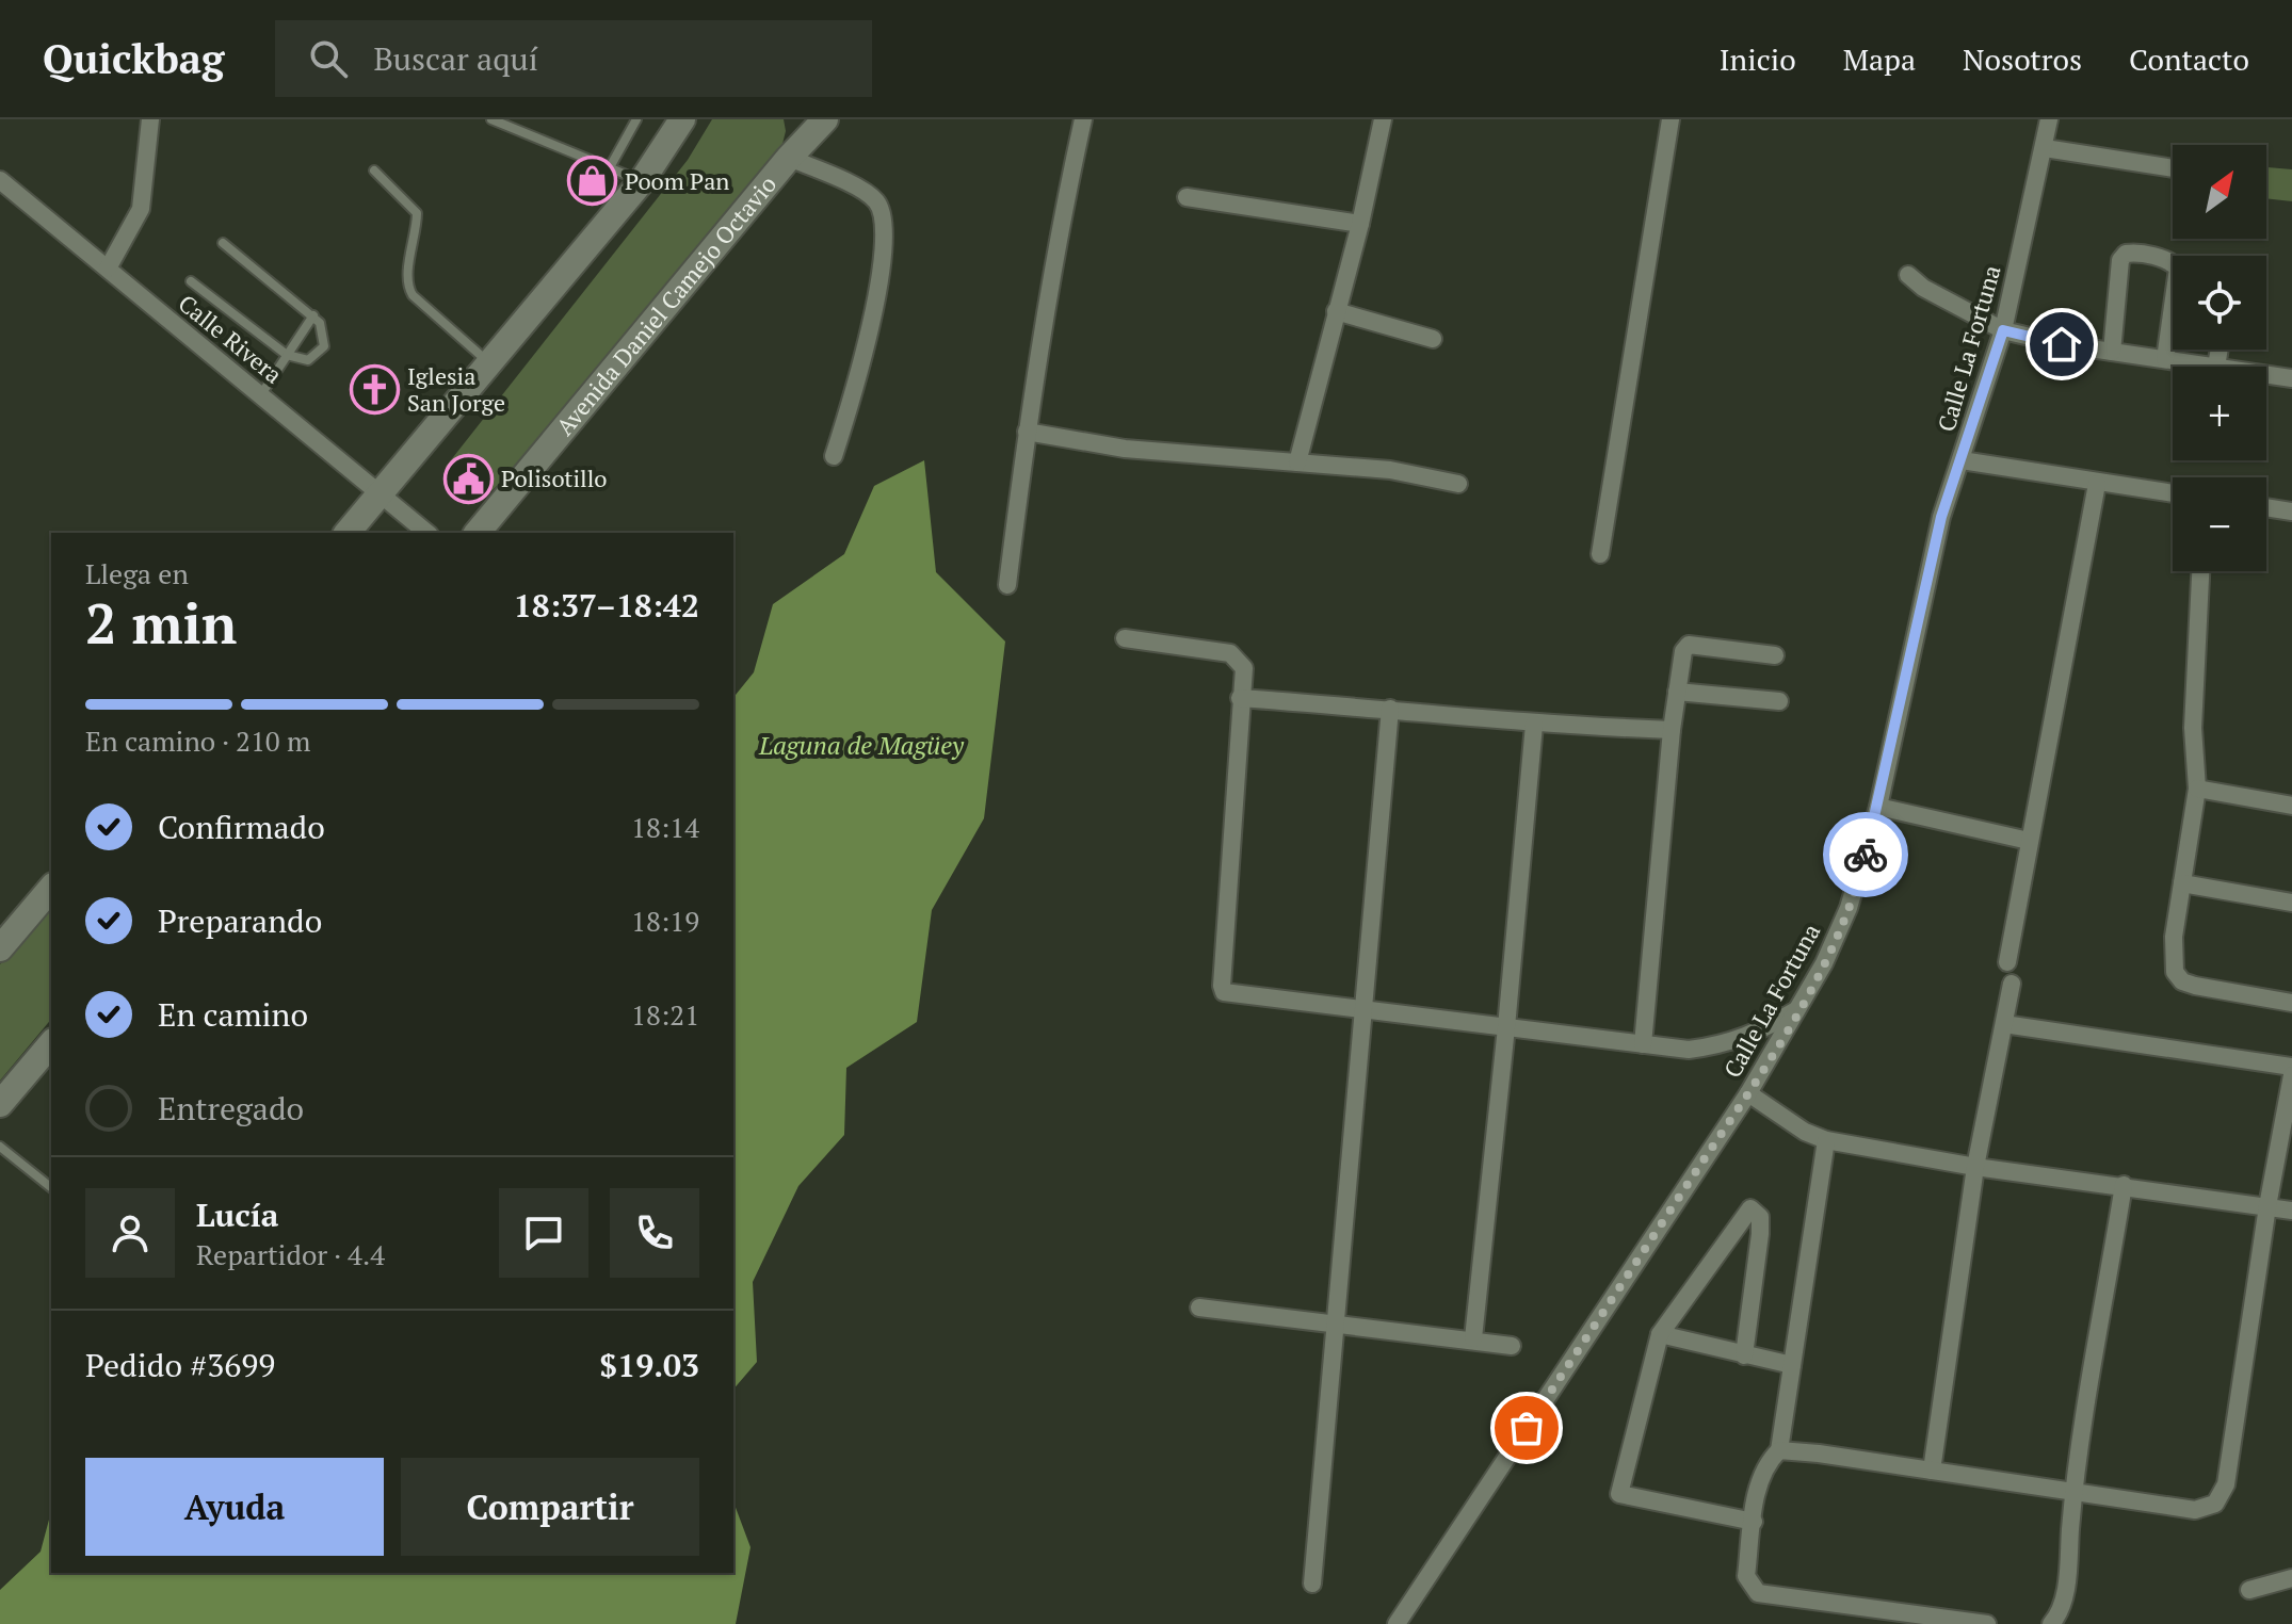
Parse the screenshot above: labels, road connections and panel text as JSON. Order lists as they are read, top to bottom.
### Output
{
  "streets": {
    "main road": ["Avenida Daniel Camejo Octavio"],
    "street": ["Calle Rivera", "Calle La Fortuna"]
  },
  "water": ["Laguna de Magüey"],
  "places": {
    "shop": ["Poom Pan"],
    "church": ["Iglesia San Jorge"],
    "public building": ["Polisotillo"]
  },
  "north": "top right",
  "page": {
    "header": "Quickbag",
    "search": "Buscar aquí",
    "nav": [
      "Inicio",
      "Mapa",
      "Nosotros",
      "Contacto"
    ],
    "map_buttons": ["+", "−"],
    "heading": ["2 min", "Llega en", "18:37–18:42"],
    "panel": [
      "Lucía",
      "Repartidor · 4.4",
      "Pedido #3699",
      "$19.03"
    ],
    "bar": "En camino · 210 m",
    "list": [
      ["Confirmado", "18:14"],
      ["Preparando", "18:19"],
      ["En camino", "18:21"],
      "Entregado"
    ],
    "buttons": ["Ayuda", "Compartir"]
  }
}
